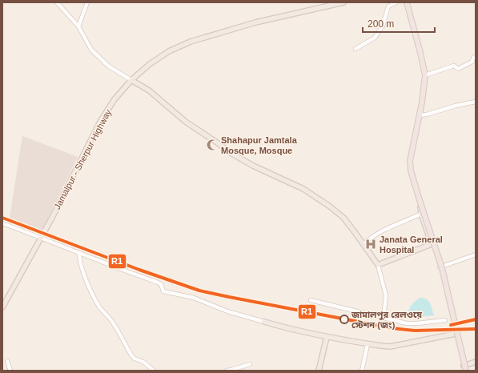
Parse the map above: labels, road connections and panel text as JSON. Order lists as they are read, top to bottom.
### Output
{
  "streets": {
    "main road": ["Jamalpur - Sherpur Highway"]
  },
  "places": {
    "mosque": ["Shahapur Jamtala Mosque, Mosque"],
    "hospital": ["Janata General Hospital"],
    "other": ["জামালপুর রেলওয়ে স্টেশন (জং)"]
  },
  "lines": ["transit line R1"],
  "scale_bar": "200 m"
}
